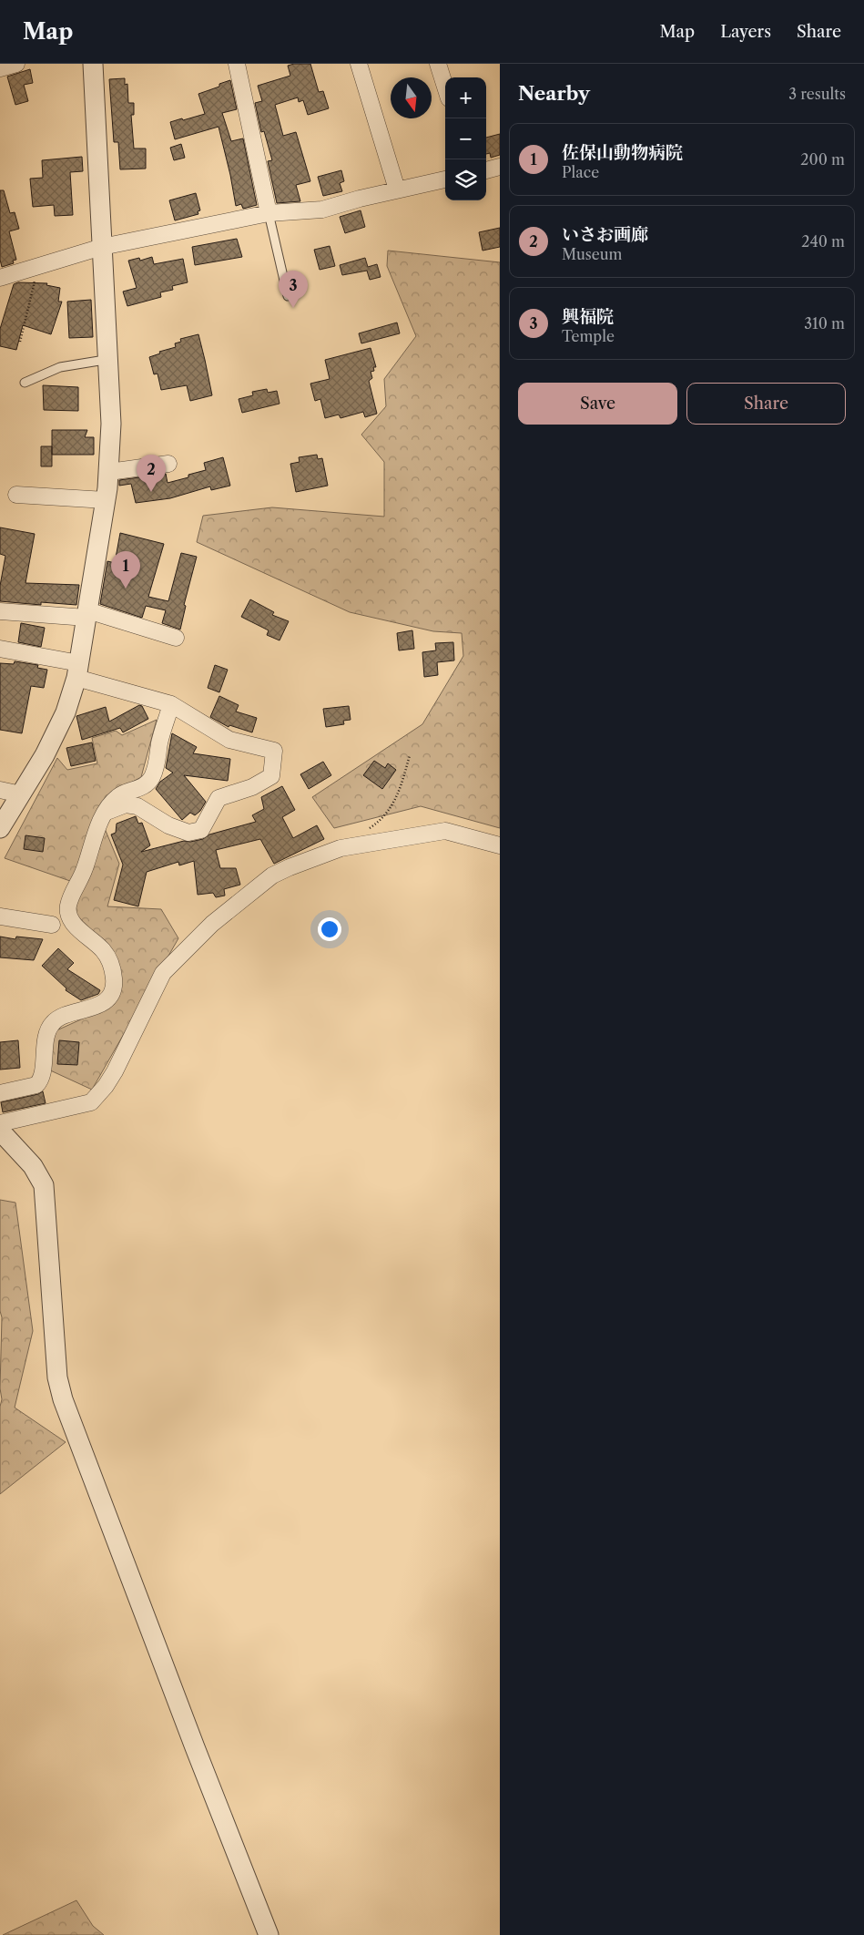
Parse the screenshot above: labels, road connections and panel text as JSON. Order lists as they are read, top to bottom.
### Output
{
  "north": "bottom",
  "page": {
    "header": "Map",
    "nav": ["Map", "Layers", "Share"],
    "heading": ["Nearby", "3 results"],
    "map_buttons": ["+", "−"],
    "list": [
      {
        "mark": "1",
        "name": "佐保山動物病院",
        "note": "Place",
        "value": "200 m"
      },
      {
        "mark": "2",
        "name": "いさお画廊",
        "note": "Museum",
        "value": "240 m"
      },
      {
        "mark": "3",
        "name": "興福院",
        "note": "Temple",
        "value": "310 m"
      }
    ],
    "pins": ["3", "2", "1"],
    "buttons": ["Save", "Share"]
  }
}
